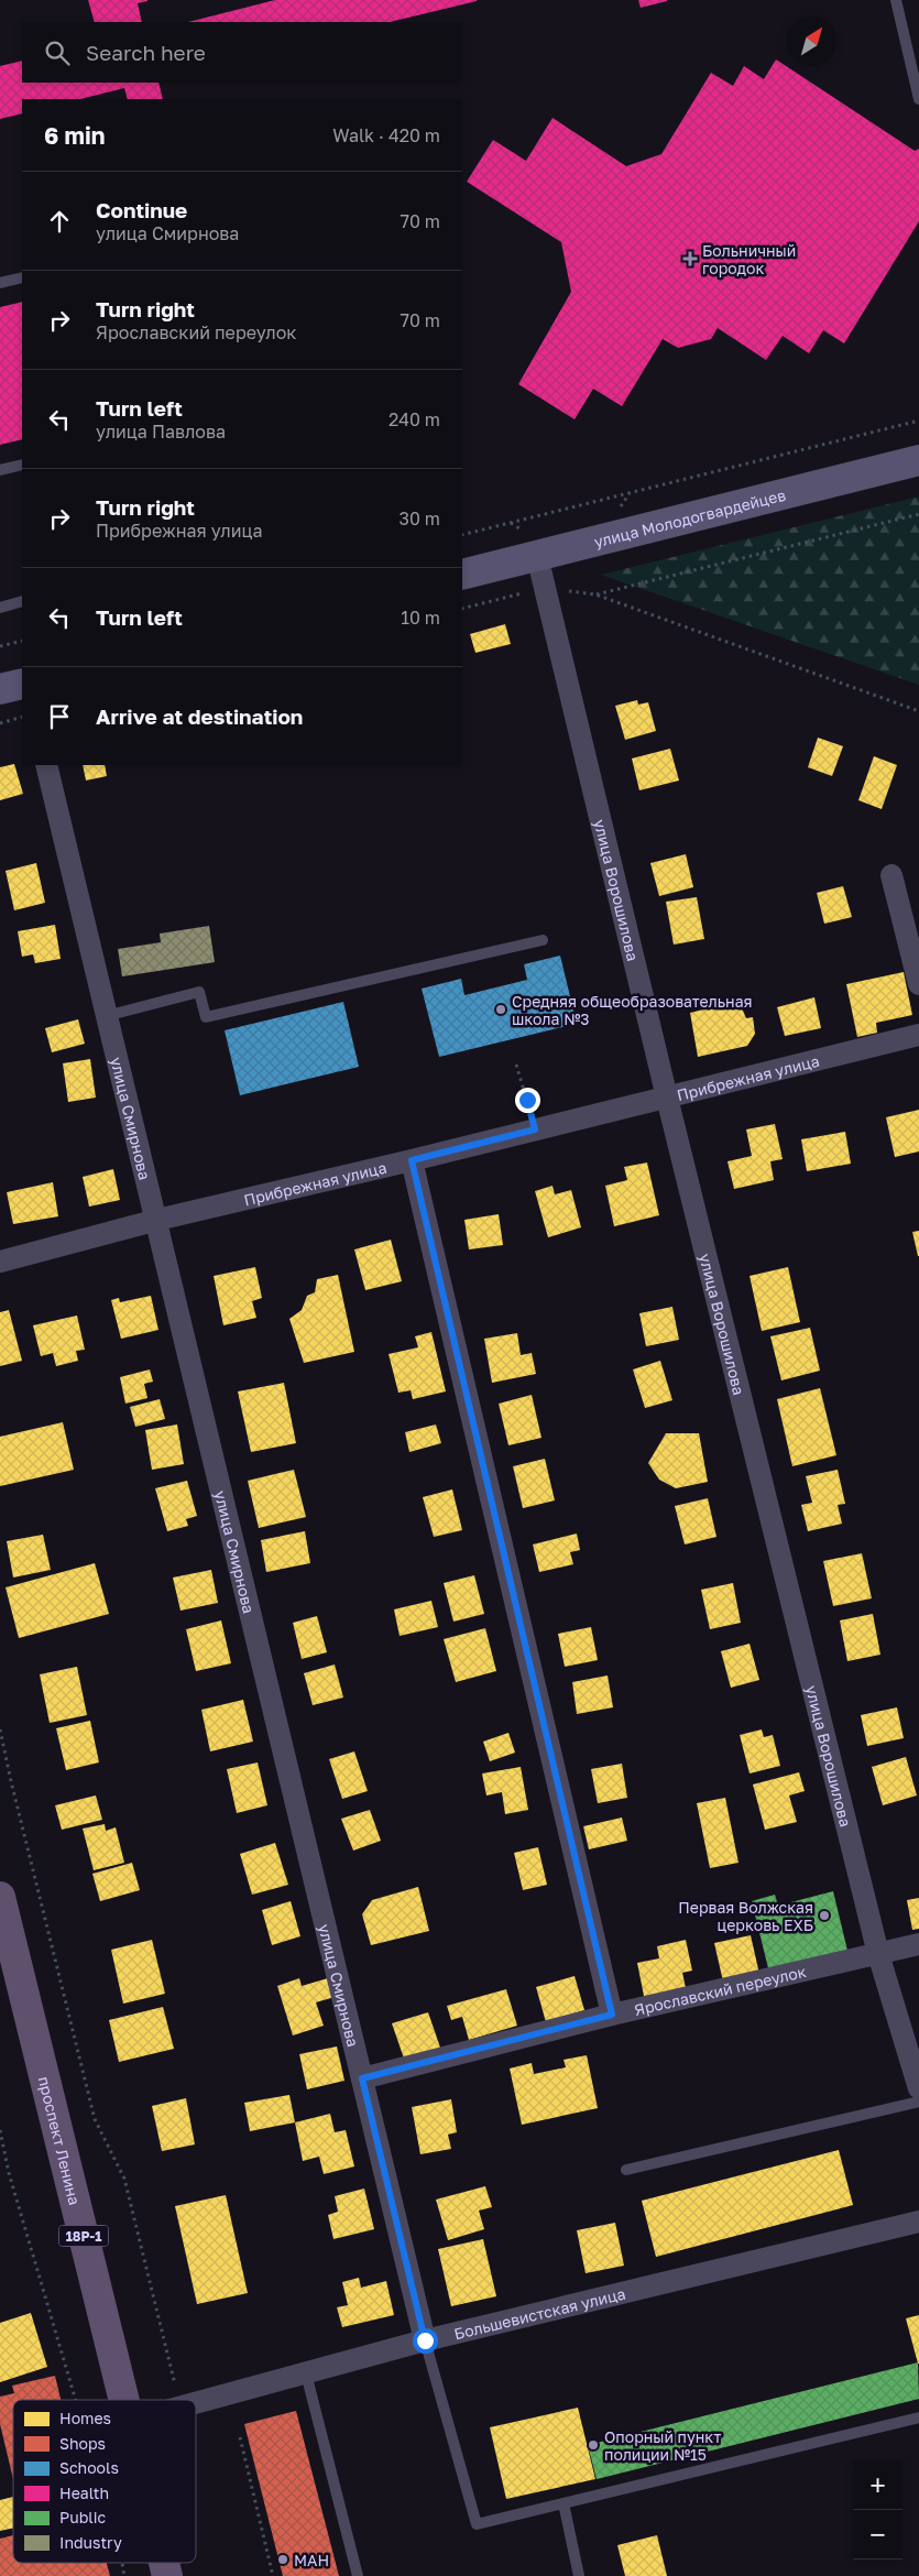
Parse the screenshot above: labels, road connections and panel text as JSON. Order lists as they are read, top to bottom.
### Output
{
  "streets": {
    "main road": ["проспект Ленина", "18Р-1"],
    "street": [
      "улица Молодогвардейцев",
      "улица Ворошилова",
      "Прибрежная улица",
      "улица Смирнова",
      "Ярославский переулок",
      "Большевистская улица"
    ]
  },
  "crossings": [
    ["улица Молодогвардейцев", "улица Ворошилова"],
    ["улица Ворошилова", "Прибрежная улица"],
    ["улица Ворошилова", "Ярославский переулок"],
    ["Прибрежная улица", "улица Смирнова"],
    ["улица Смирнова", "Ярославский переулок"],
    ["улица Смирнова", "Большевистская улица"]
  ],
  "places": {
    "health": ["Больничный городок"],
    "other": [
      "Средняя общеобразовательная школа №3",
      "Первая Волжская церковь ЕХБ",
      "Опорный пункт полиции №15",
      "МАН"
    ]
  },
  "legend": [
    "Homes",
    "Shops",
    "Schools",
    "Health",
    "Public",
    "Industry"
  ],
  "north": "top right",
  "page": {
    "search": "Search here",
    "heading": ["6 min", "Walk · 420 m"],
    "list": [
      ["Continue", "улица Смирнова", "70 m"],
      ["Turn right", "Ярославский переулок", "70 m"],
      ["Turn left", "улица Павлова", "240 m"],
      ["Turn right", "Прибрежная улица", "30 m"],
      ["Turn left", "10 m"],
      "Arrive at destination"
    ],
    "map_buttons": ["+", "−"]
  }
}
